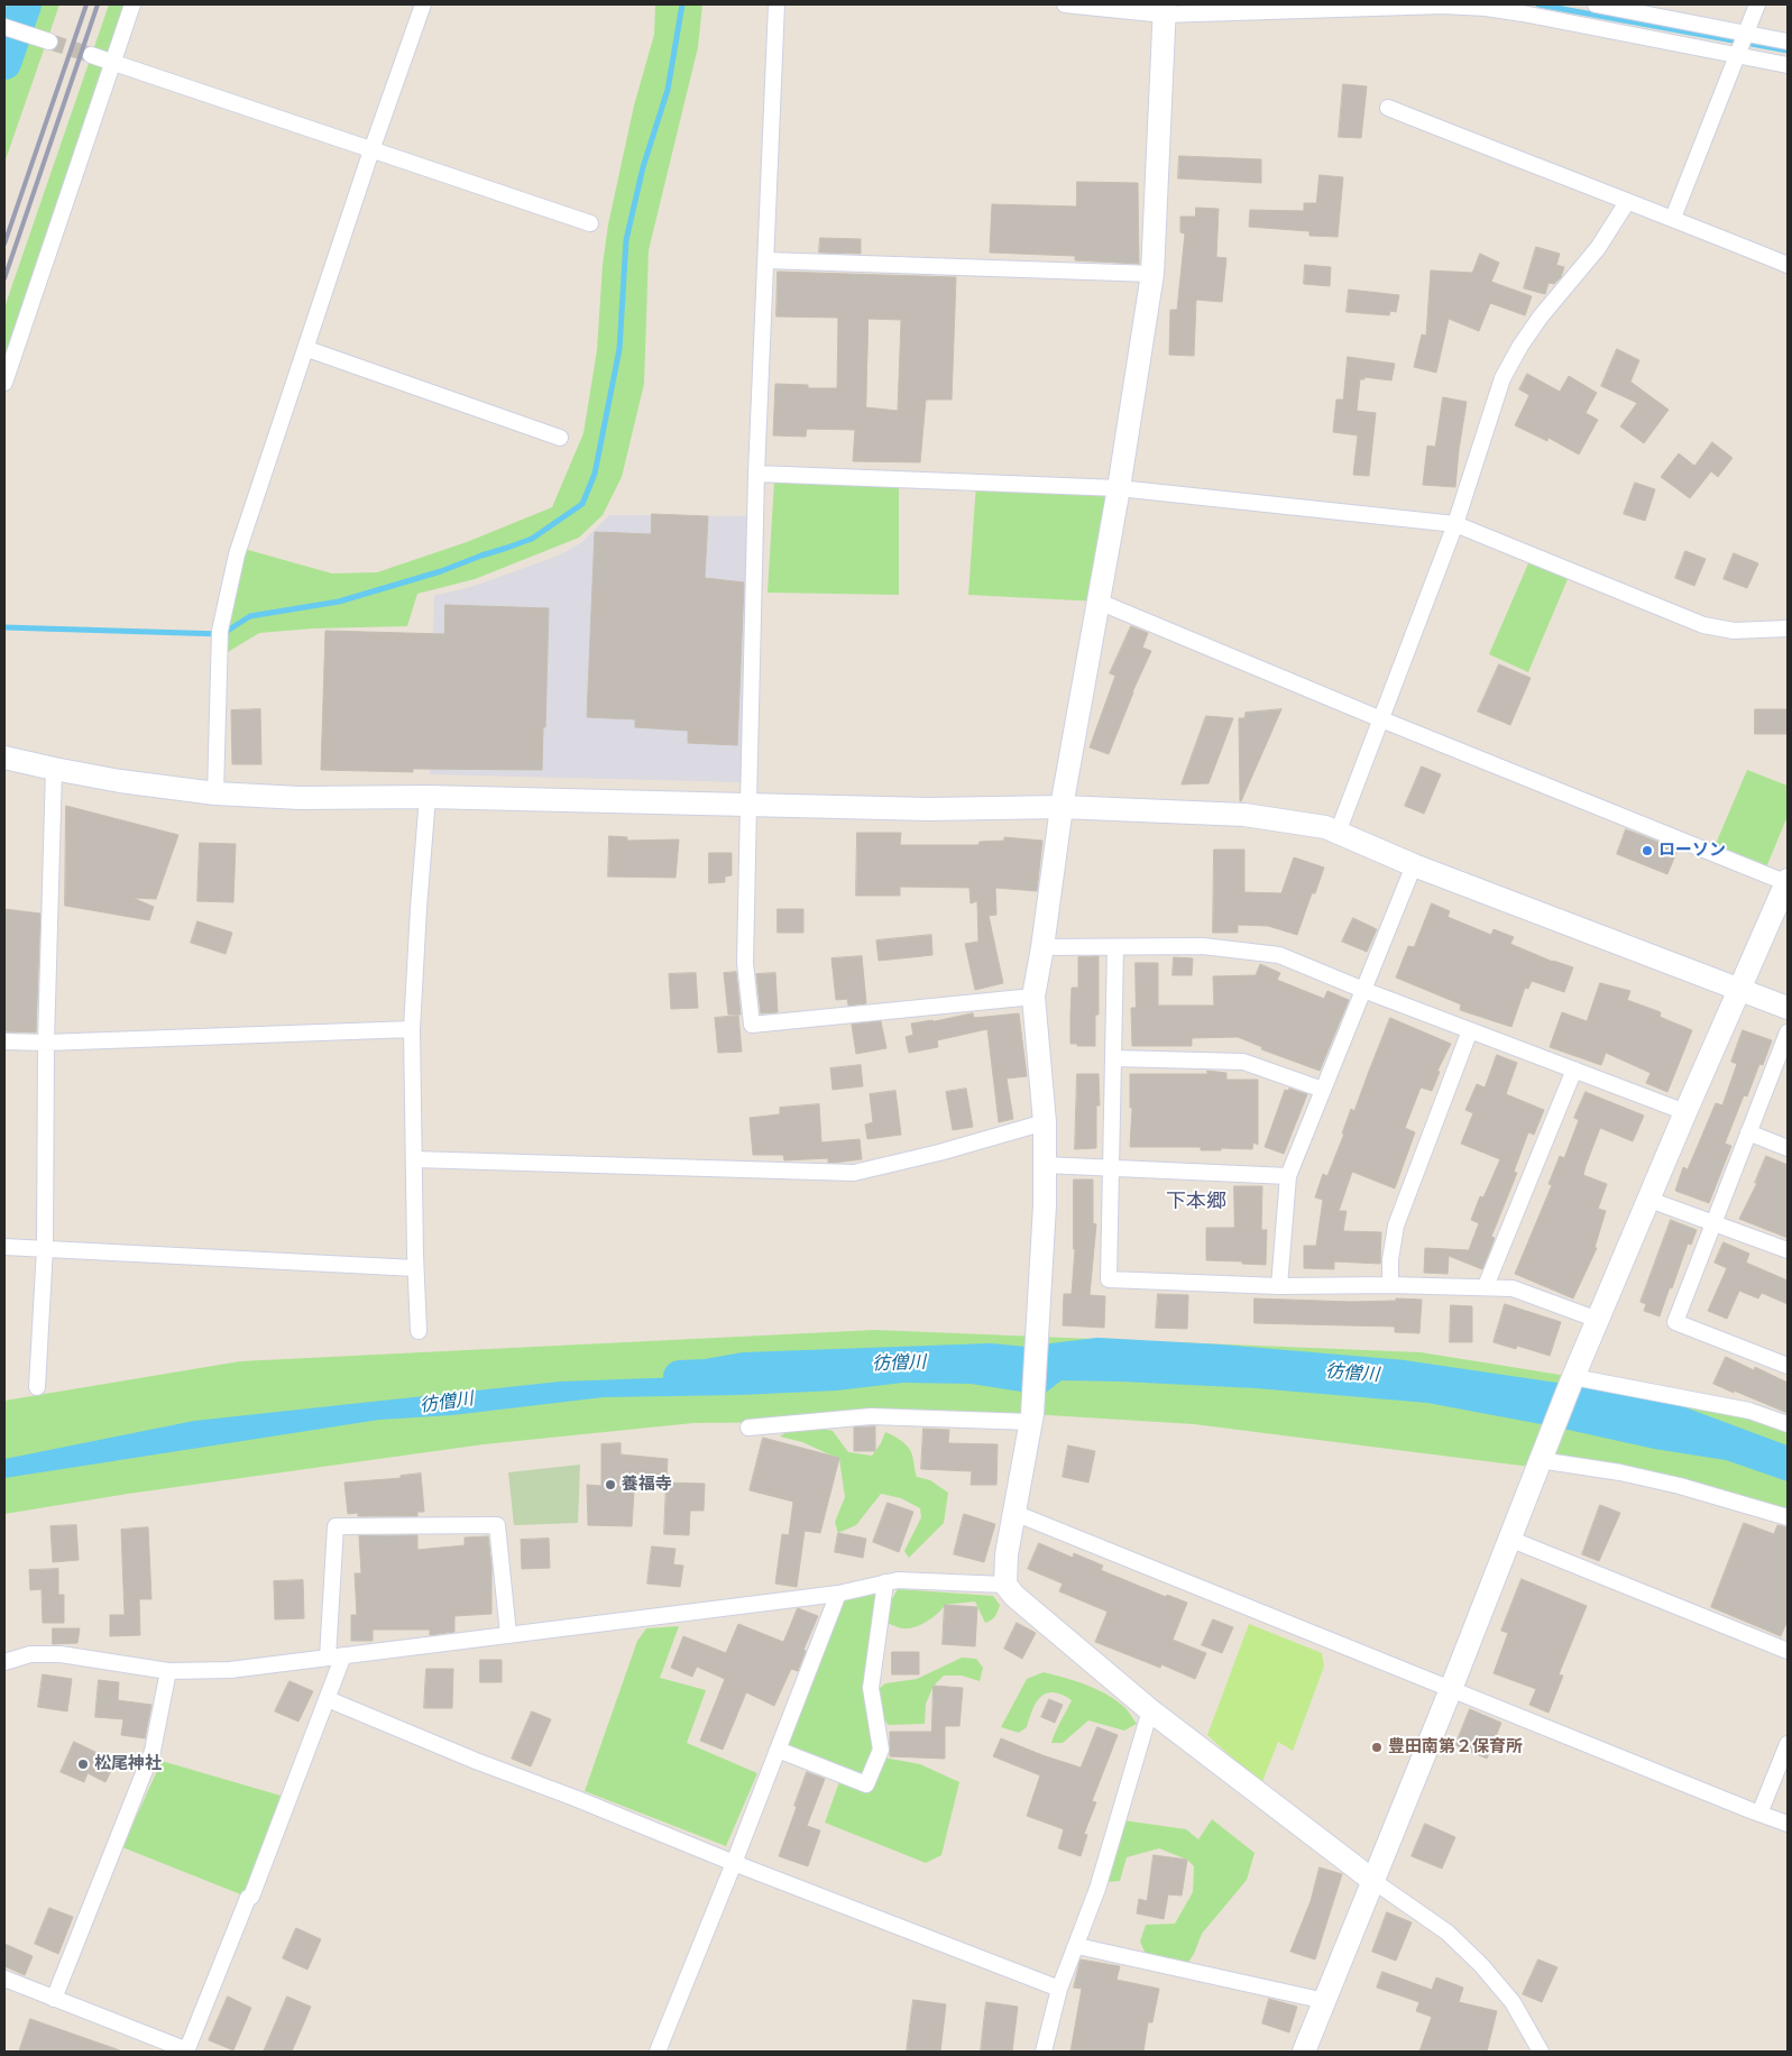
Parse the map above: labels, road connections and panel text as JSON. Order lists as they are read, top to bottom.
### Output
{
  "districts": ["下本郷"],
  "water": ["彷僧川"],
  "places": [
    "ローソン",
    "養福寺",
    "豊田南第２保育所",
    "松尾神社"
  ]
}
